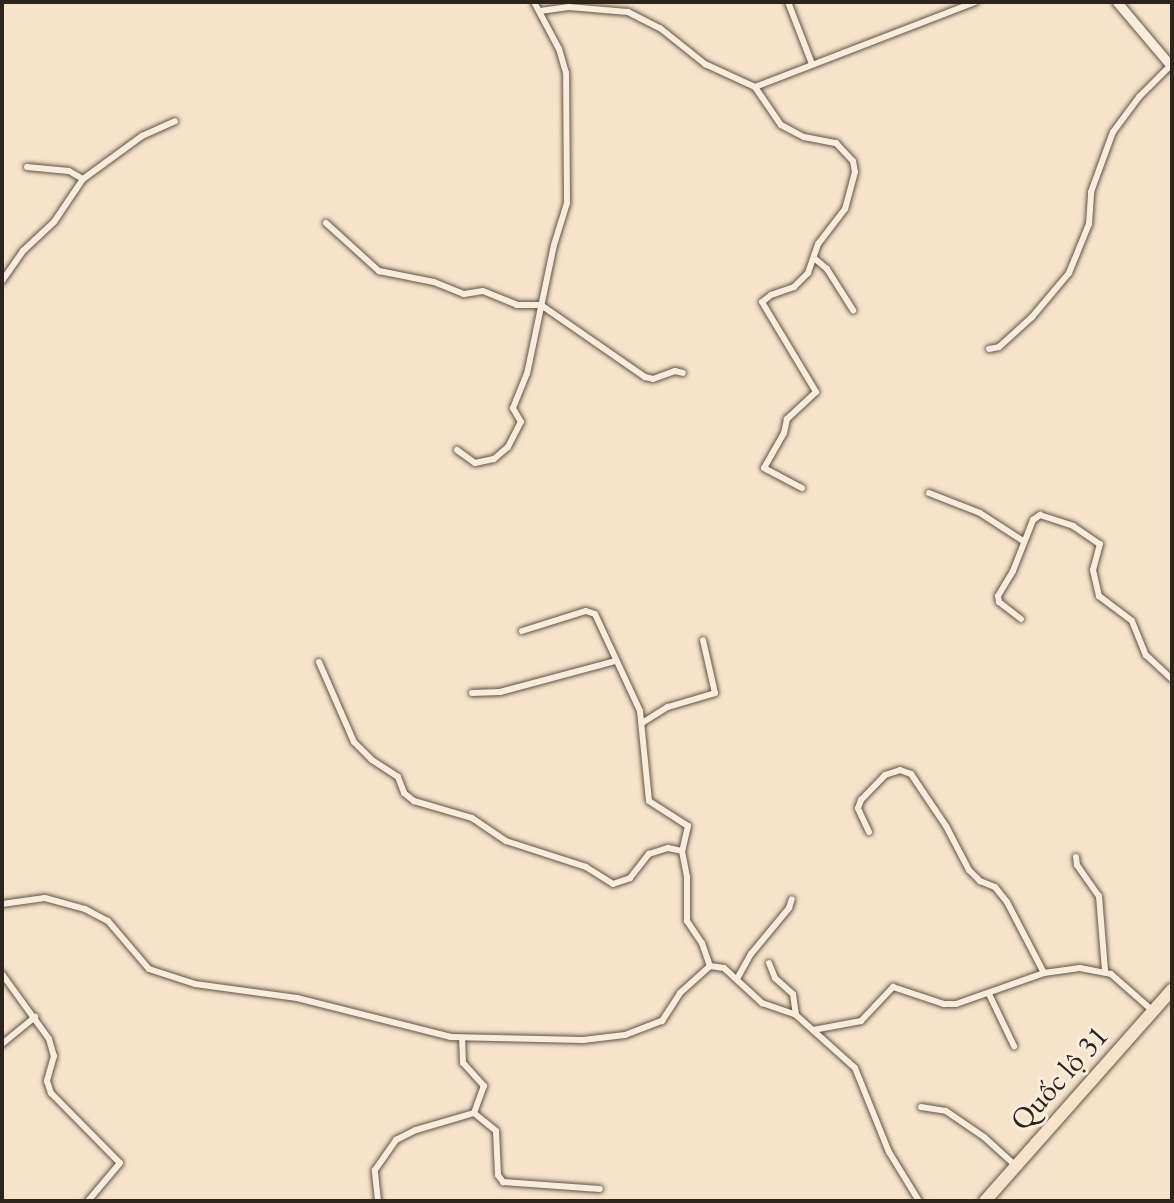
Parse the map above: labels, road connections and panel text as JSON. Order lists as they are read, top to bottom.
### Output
{
  "streets": {
    "highway": ["Quốc lộ 31"]
  }
}
